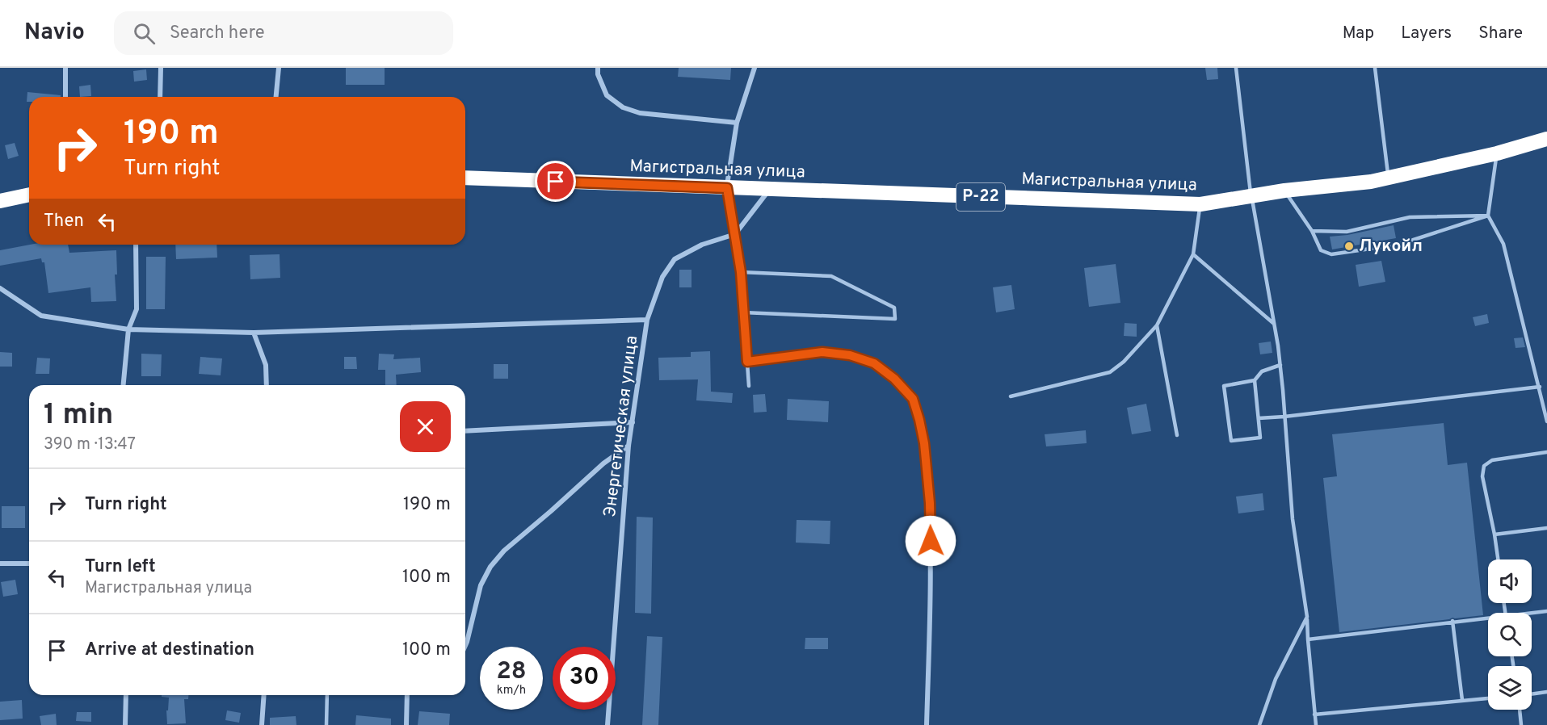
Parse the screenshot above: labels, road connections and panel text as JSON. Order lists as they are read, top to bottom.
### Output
{
  "streets": {
    "highway": ["Магистральная улица", "Р-22"],
    "street": ["Энергетическая улица"]
  },
  "places": ["Лукойл"],
  "page": {
    "header": "Navio",
    "search": "Search here",
    "nav": ["Map", "Layers", "Share"],
    "turn": ["190 m", "Turn right"],
    "then": "Then",
    "heading": ["1 min", "390 m · 13:47"],
    "list": [
      {
        "name": "Turn right",
        "value": "190 m"
      },
      {
        "name": "Turn left",
        "note": "Магистральная улица",
        "value": "100 m"
      },
      {
        "name": "Arrive at destination",
        "value": "100 m"
      }
    ],
    "speed": "28 km/h",
    "limit": "30"
  }
}
